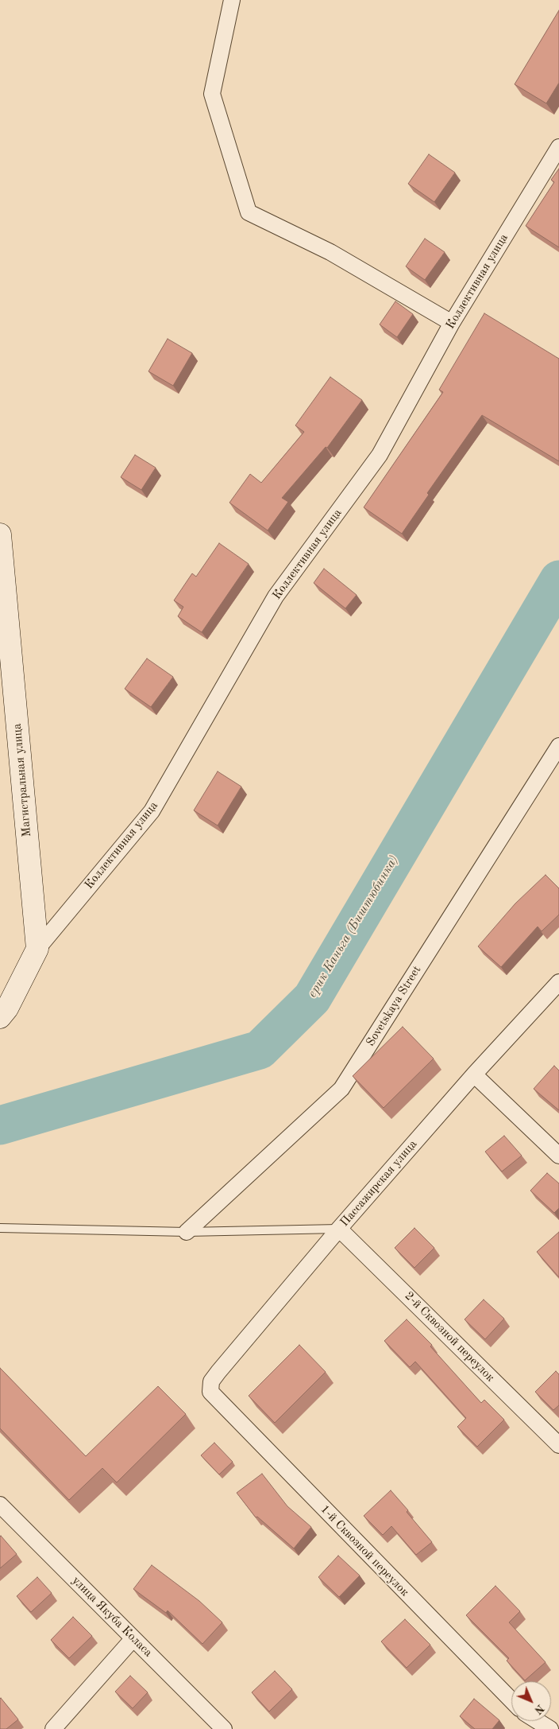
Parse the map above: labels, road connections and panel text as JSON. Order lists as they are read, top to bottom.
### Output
{
  "streets": {
    "street": [
      "Коллективная улица",
      "Магистральная улица",
      "Sovetskaya Street",
      "Пассажирская улица",
      "2-й Сквозной переулок",
      "1-й Сквозной переулок",
      "улица Якуба Коласа"
    ]
  },
  "crossings": [
    ["Коллективная улица", "Магистральная улица"],
    ["Пассажирская улица", "2-й Сквозной переулок"],
    ["Пассажирская улица", "1-й Сквозной переулок"]
  ],
  "water": ["ерик Каньга (Биштюбинка)"],
  "north": "bottom right"
}
